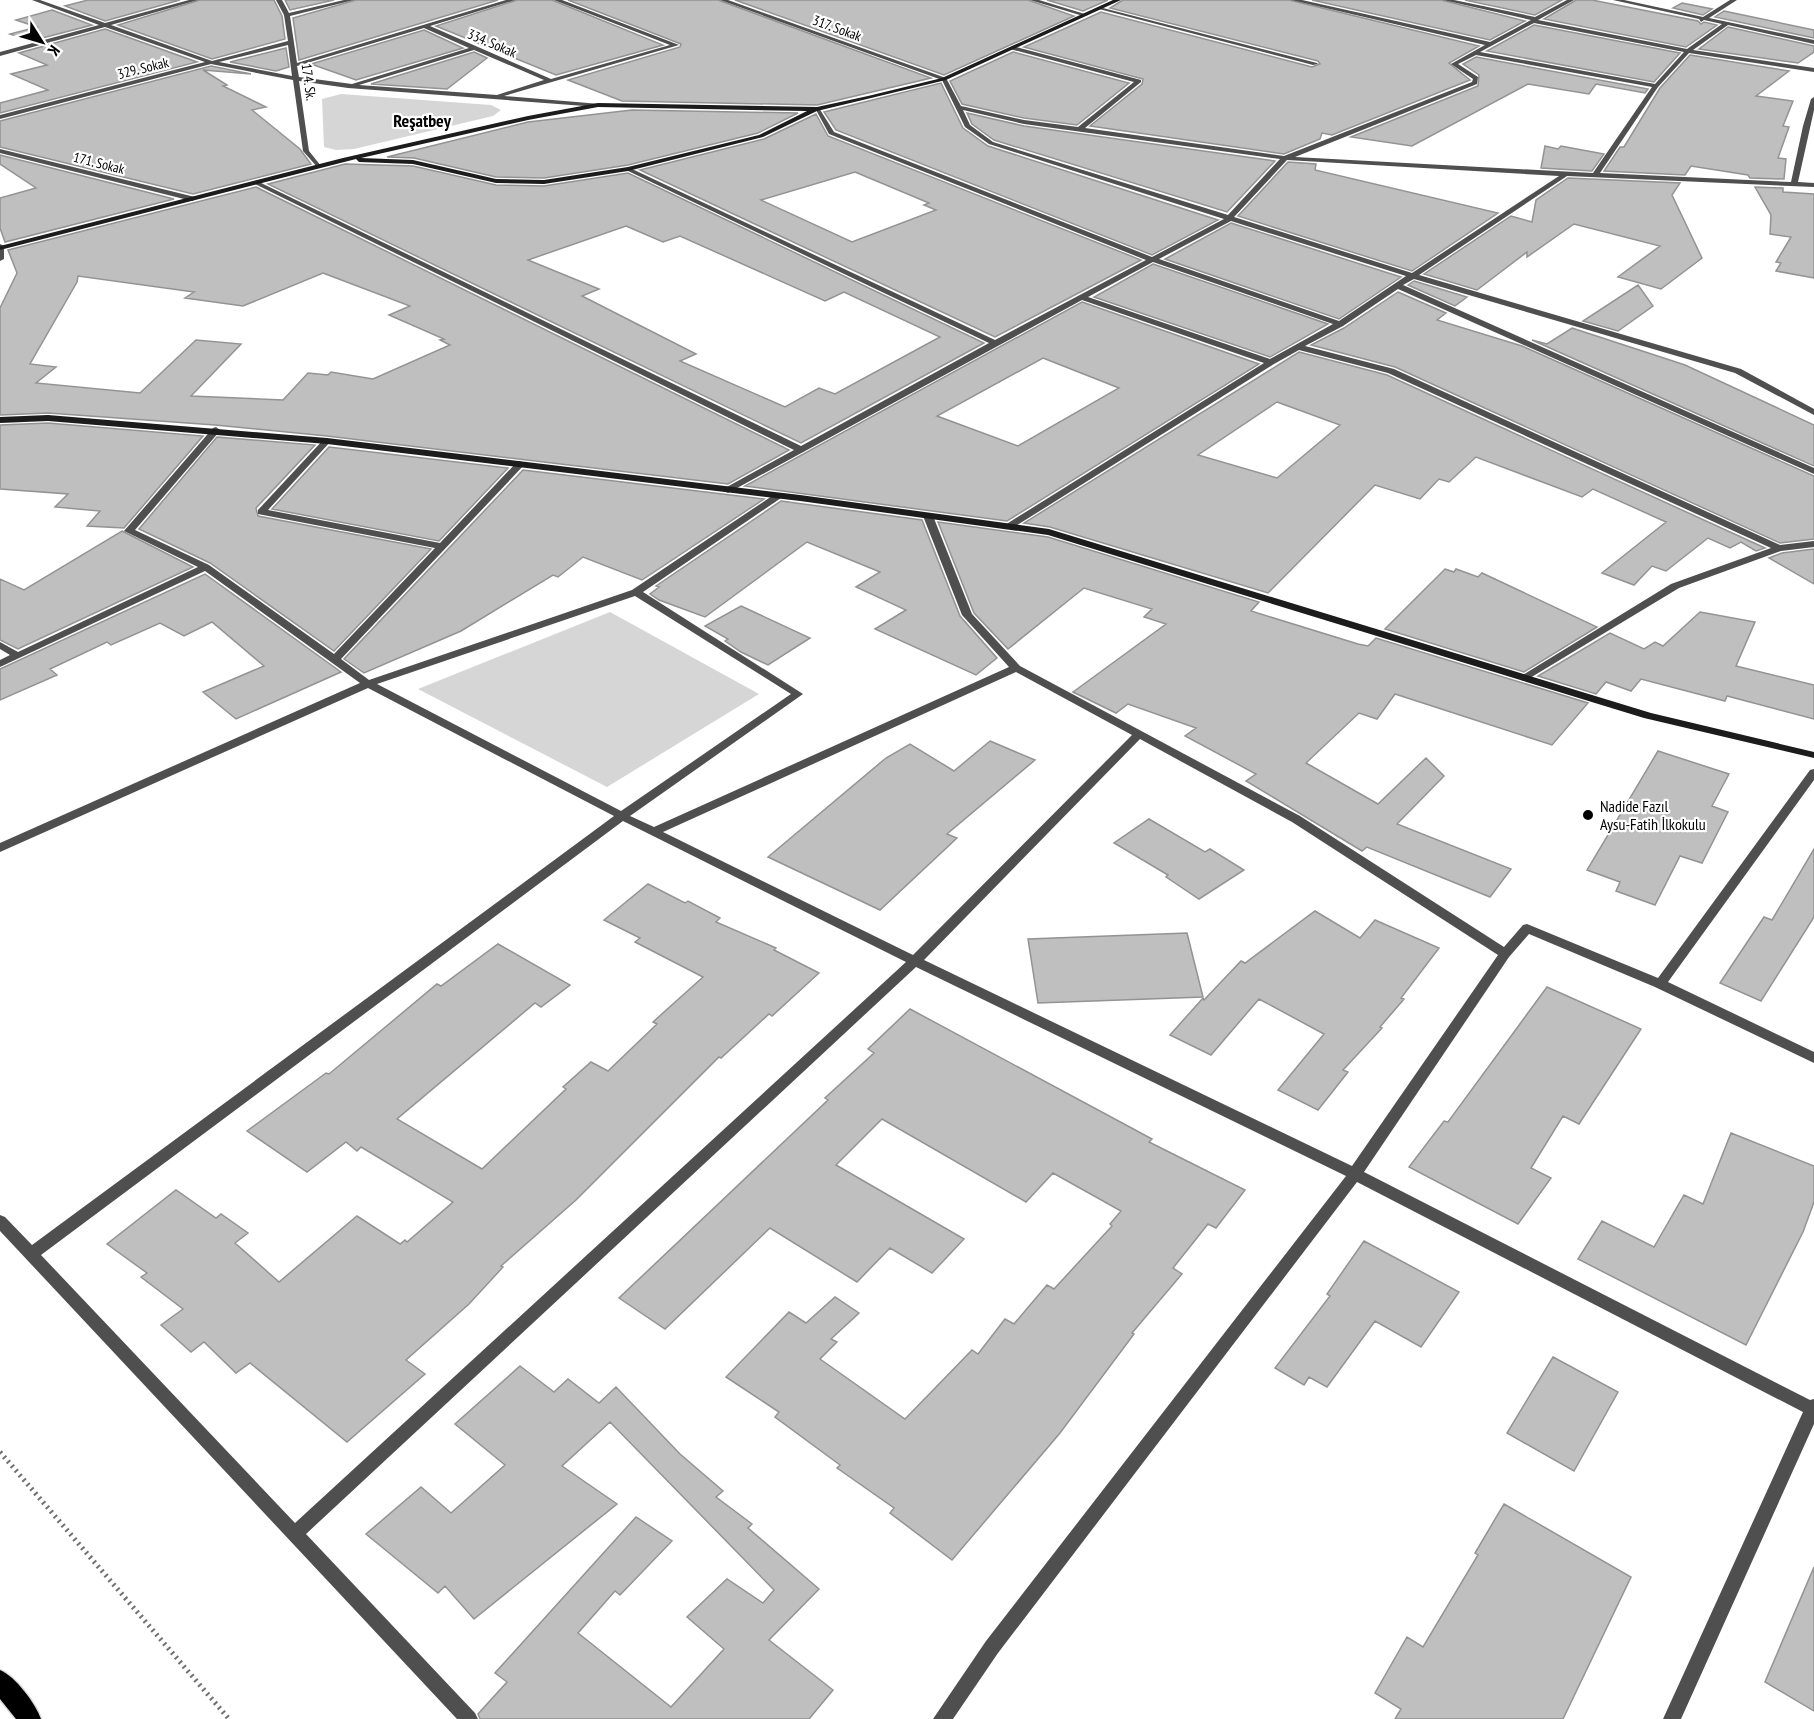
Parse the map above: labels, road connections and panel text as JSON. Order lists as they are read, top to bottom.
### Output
{
  "streets": {
    "street": [
      "317. Sokak",
      "334. Sokak",
      "329. Sokak",
      "174. Sk.",
      "171. Sokak"
    ]
  },
  "crossings": [
    ["329. Sokak", "174. Sk."]
  ],
  "districts": ["Reşatbey"],
  "places": ["Nadide Fazıl Aysu-Fatih İlkokulu"],
  "north": "bottom right"
}
